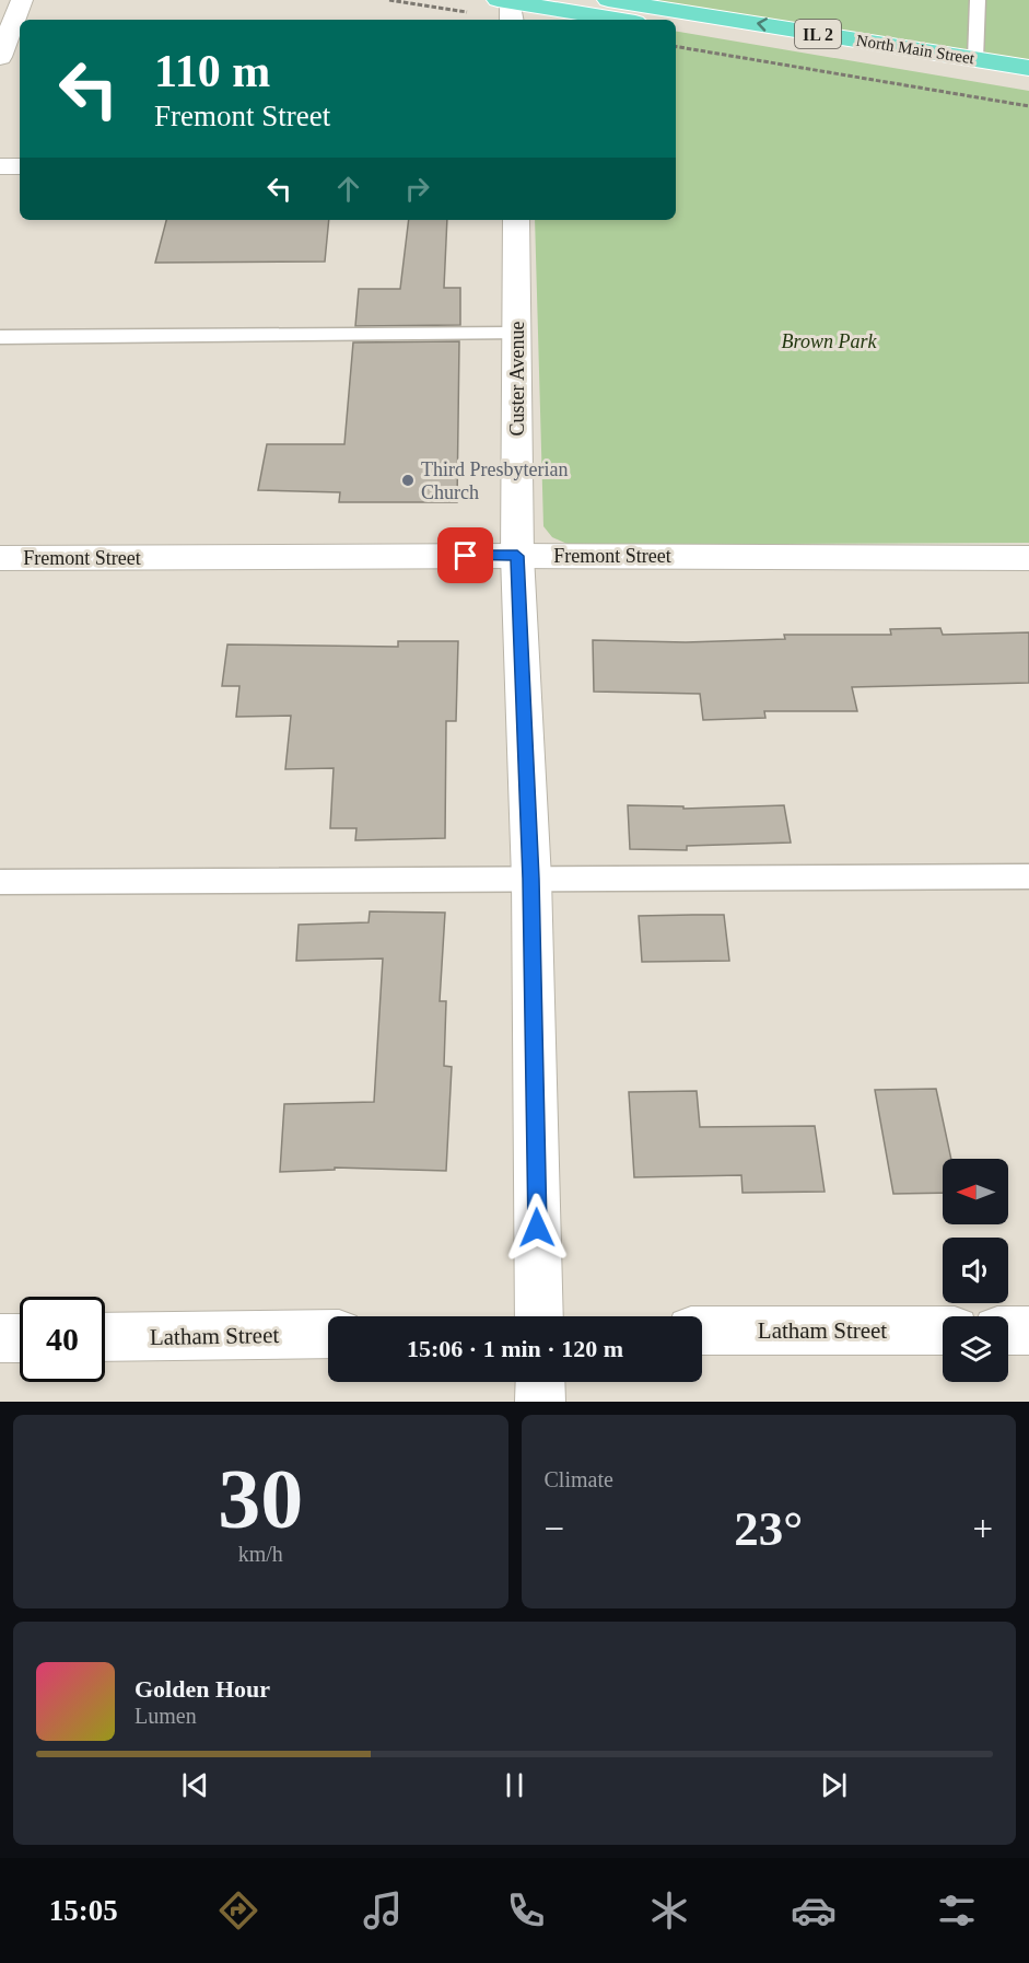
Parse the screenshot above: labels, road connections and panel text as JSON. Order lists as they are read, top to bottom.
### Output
{
  "streets": {
    "main road": ["IL 2", "North Main Street"],
    "street": ["Custer Avenue", "Fremont Street", "Latham Street"]
  },
  "crossings": [
    ["Custer Avenue", "Fremont Street"]
  ],
  "parks": ["Brown Park"],
  "places": ["Third Presbyterian Church"],
  "north": "left",
  "page": {
    "turn": ["110 m", "Fremont Street"],
    "limit": "40",
    "trip": "15:06 · 1 min · 120 m",
    "tile": [
      ["30", "km/h"],
      "Climate"
    ],
    "heat": ["−", "23°", "+"],
    "song": ["Golden Hour", "Lumen"],
    "tabs": "15:05"
  }
}
